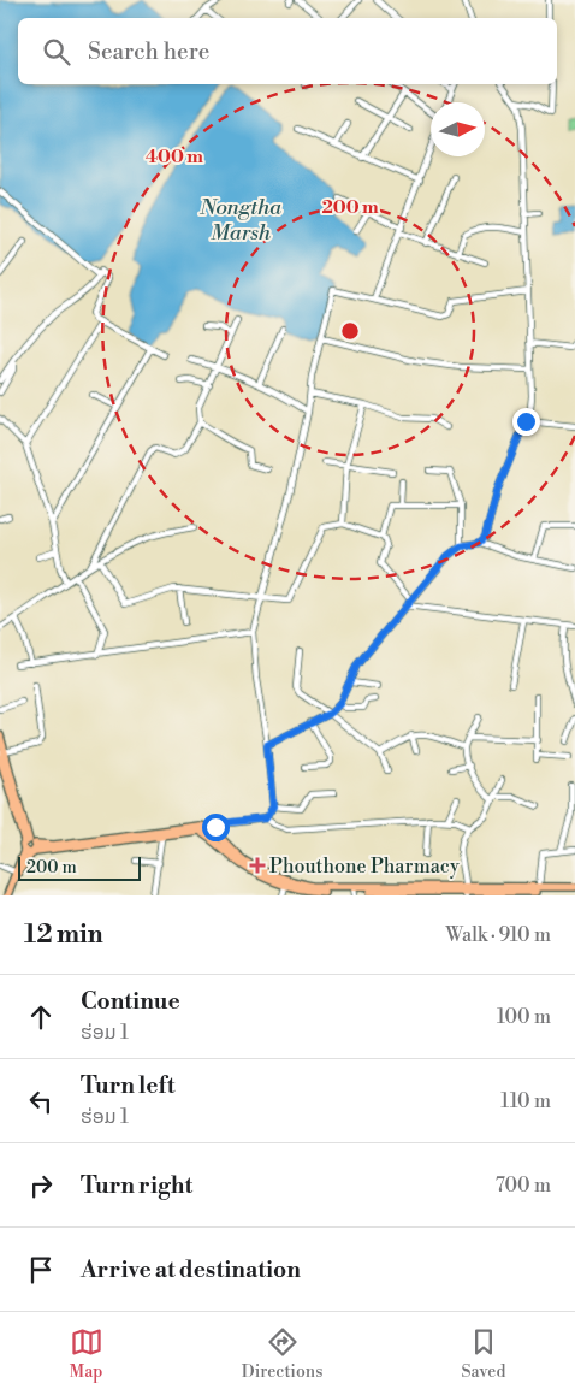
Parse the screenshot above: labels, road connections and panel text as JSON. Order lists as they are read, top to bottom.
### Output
{
  "water": ["Nongtha Marsh"],
  "places": {
    "health": ["Phouthone Pharmacy"]
  },
  "scale_bar": "200 m",
  "north": "right",
  "page": {
    "search": "Search here",
    "scale": "200 m",
    "heading": ["12 min", "Walk · 910 m"],
    "list": [
      ["Continue", "ຮ່ອມ 1", "100 m"],
      ["Turn left", "ຮ່ອມ 1", "110 m"],
      ["Turn right", "700 m"],
      "Arrive at destination"
    ],
    "nav": ["Map", "Directions", "Saved"]
  },
  "rings": ["400 m", "200 m"]
}
